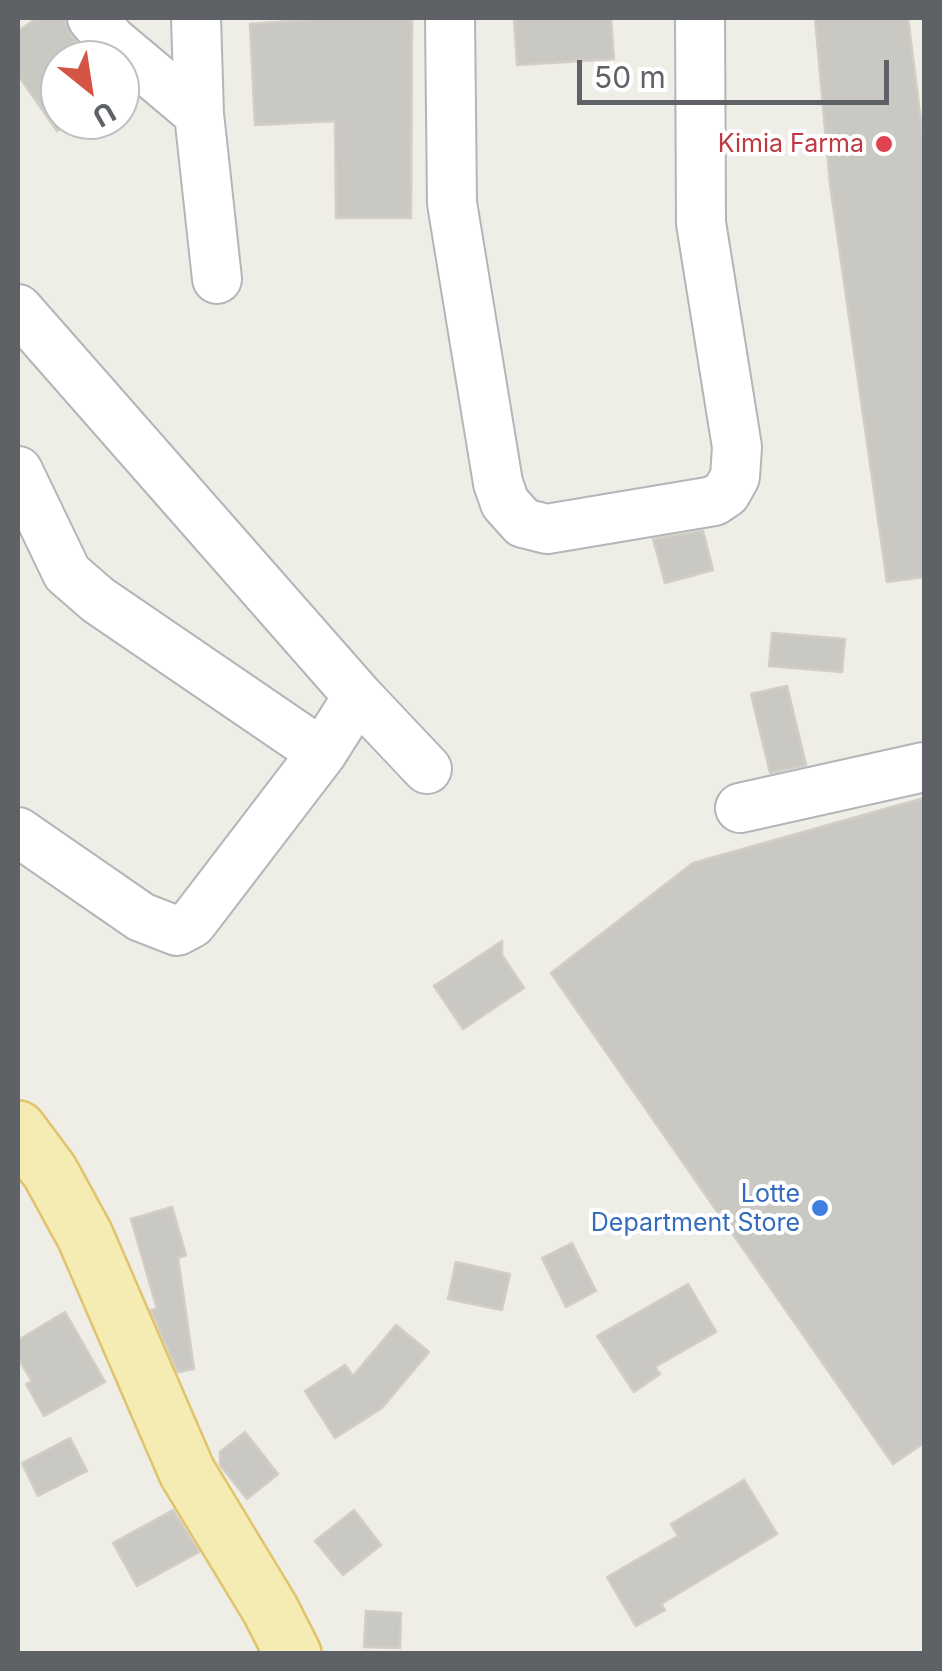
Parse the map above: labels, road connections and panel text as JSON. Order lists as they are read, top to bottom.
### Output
{
  "places": ["Kimia Farma", "Lotte Department Store"],
  "scale_bar": "50 m",
  "north": "bottom right"
}
